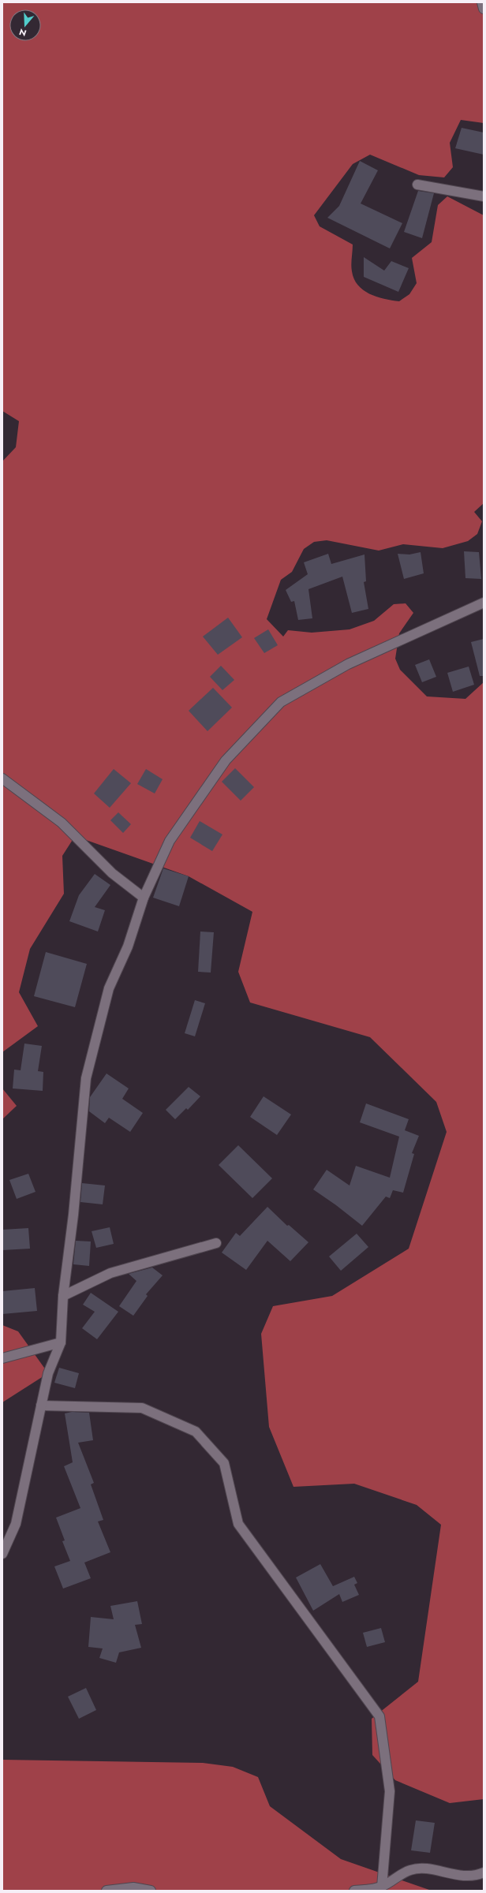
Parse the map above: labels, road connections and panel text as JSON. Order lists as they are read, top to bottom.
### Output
{
  "north": "bottom"
}
